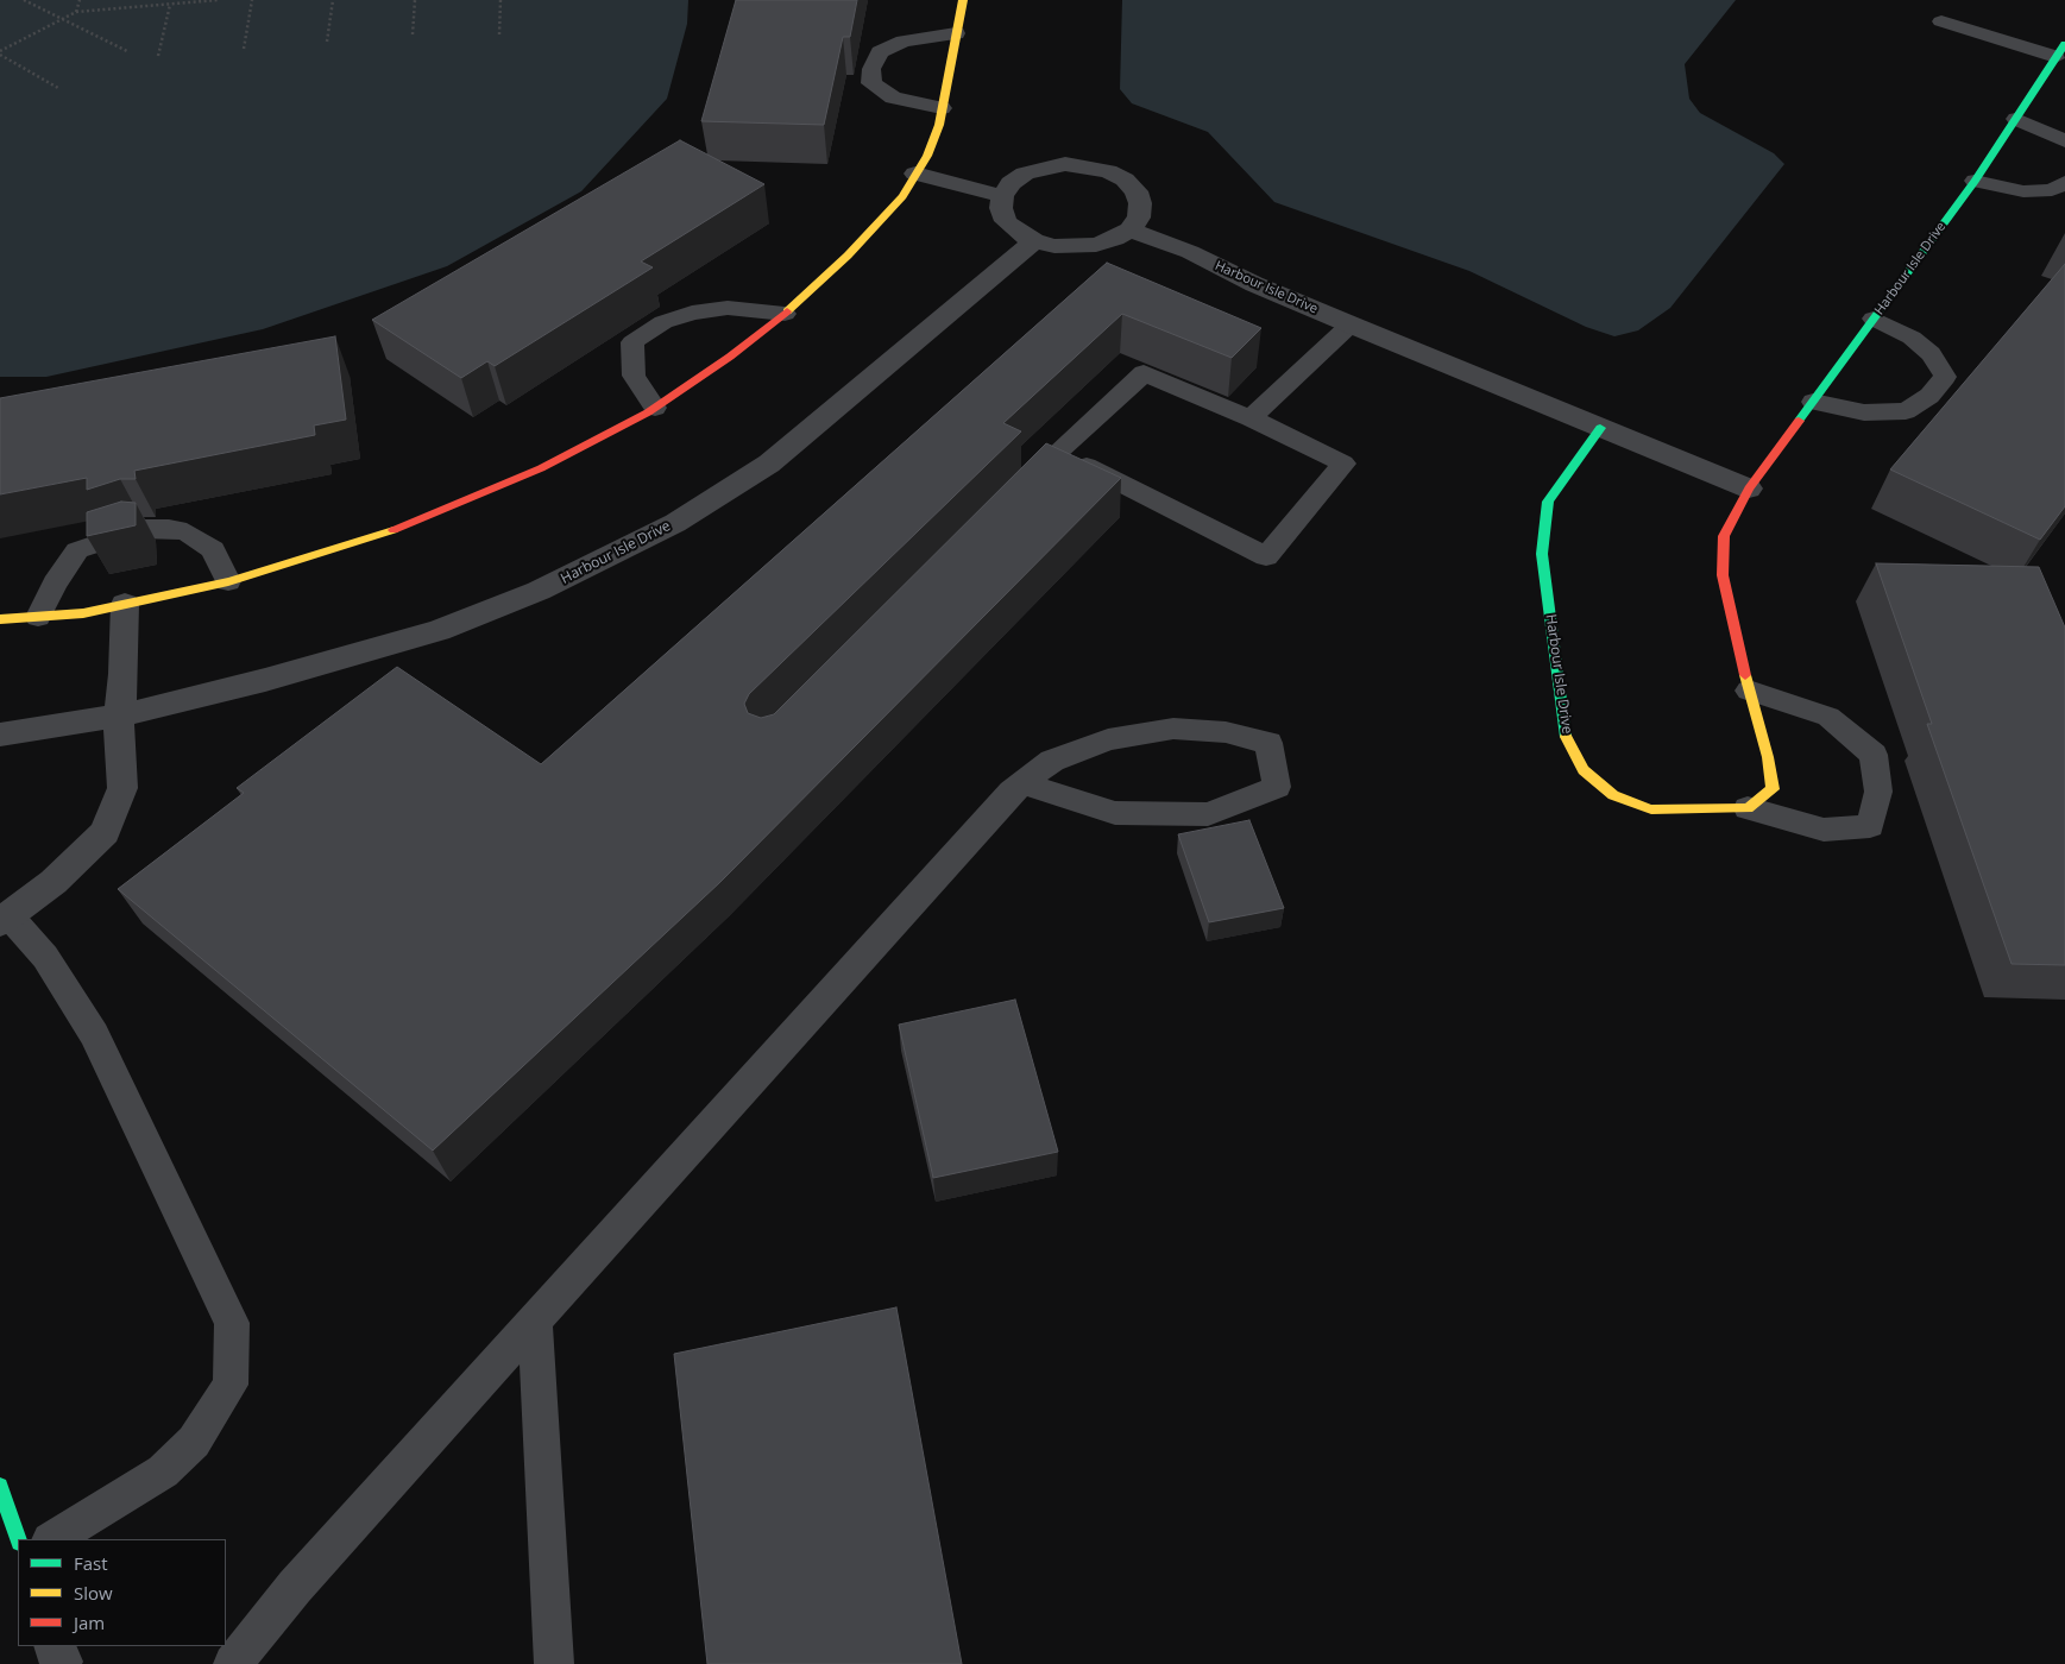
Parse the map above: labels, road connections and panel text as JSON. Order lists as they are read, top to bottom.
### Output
{
  "streets": {
    "street": ["Harbour Isle Drive"]
  },
  "legend": ["Fast", "Slow", "Jam"]
}
